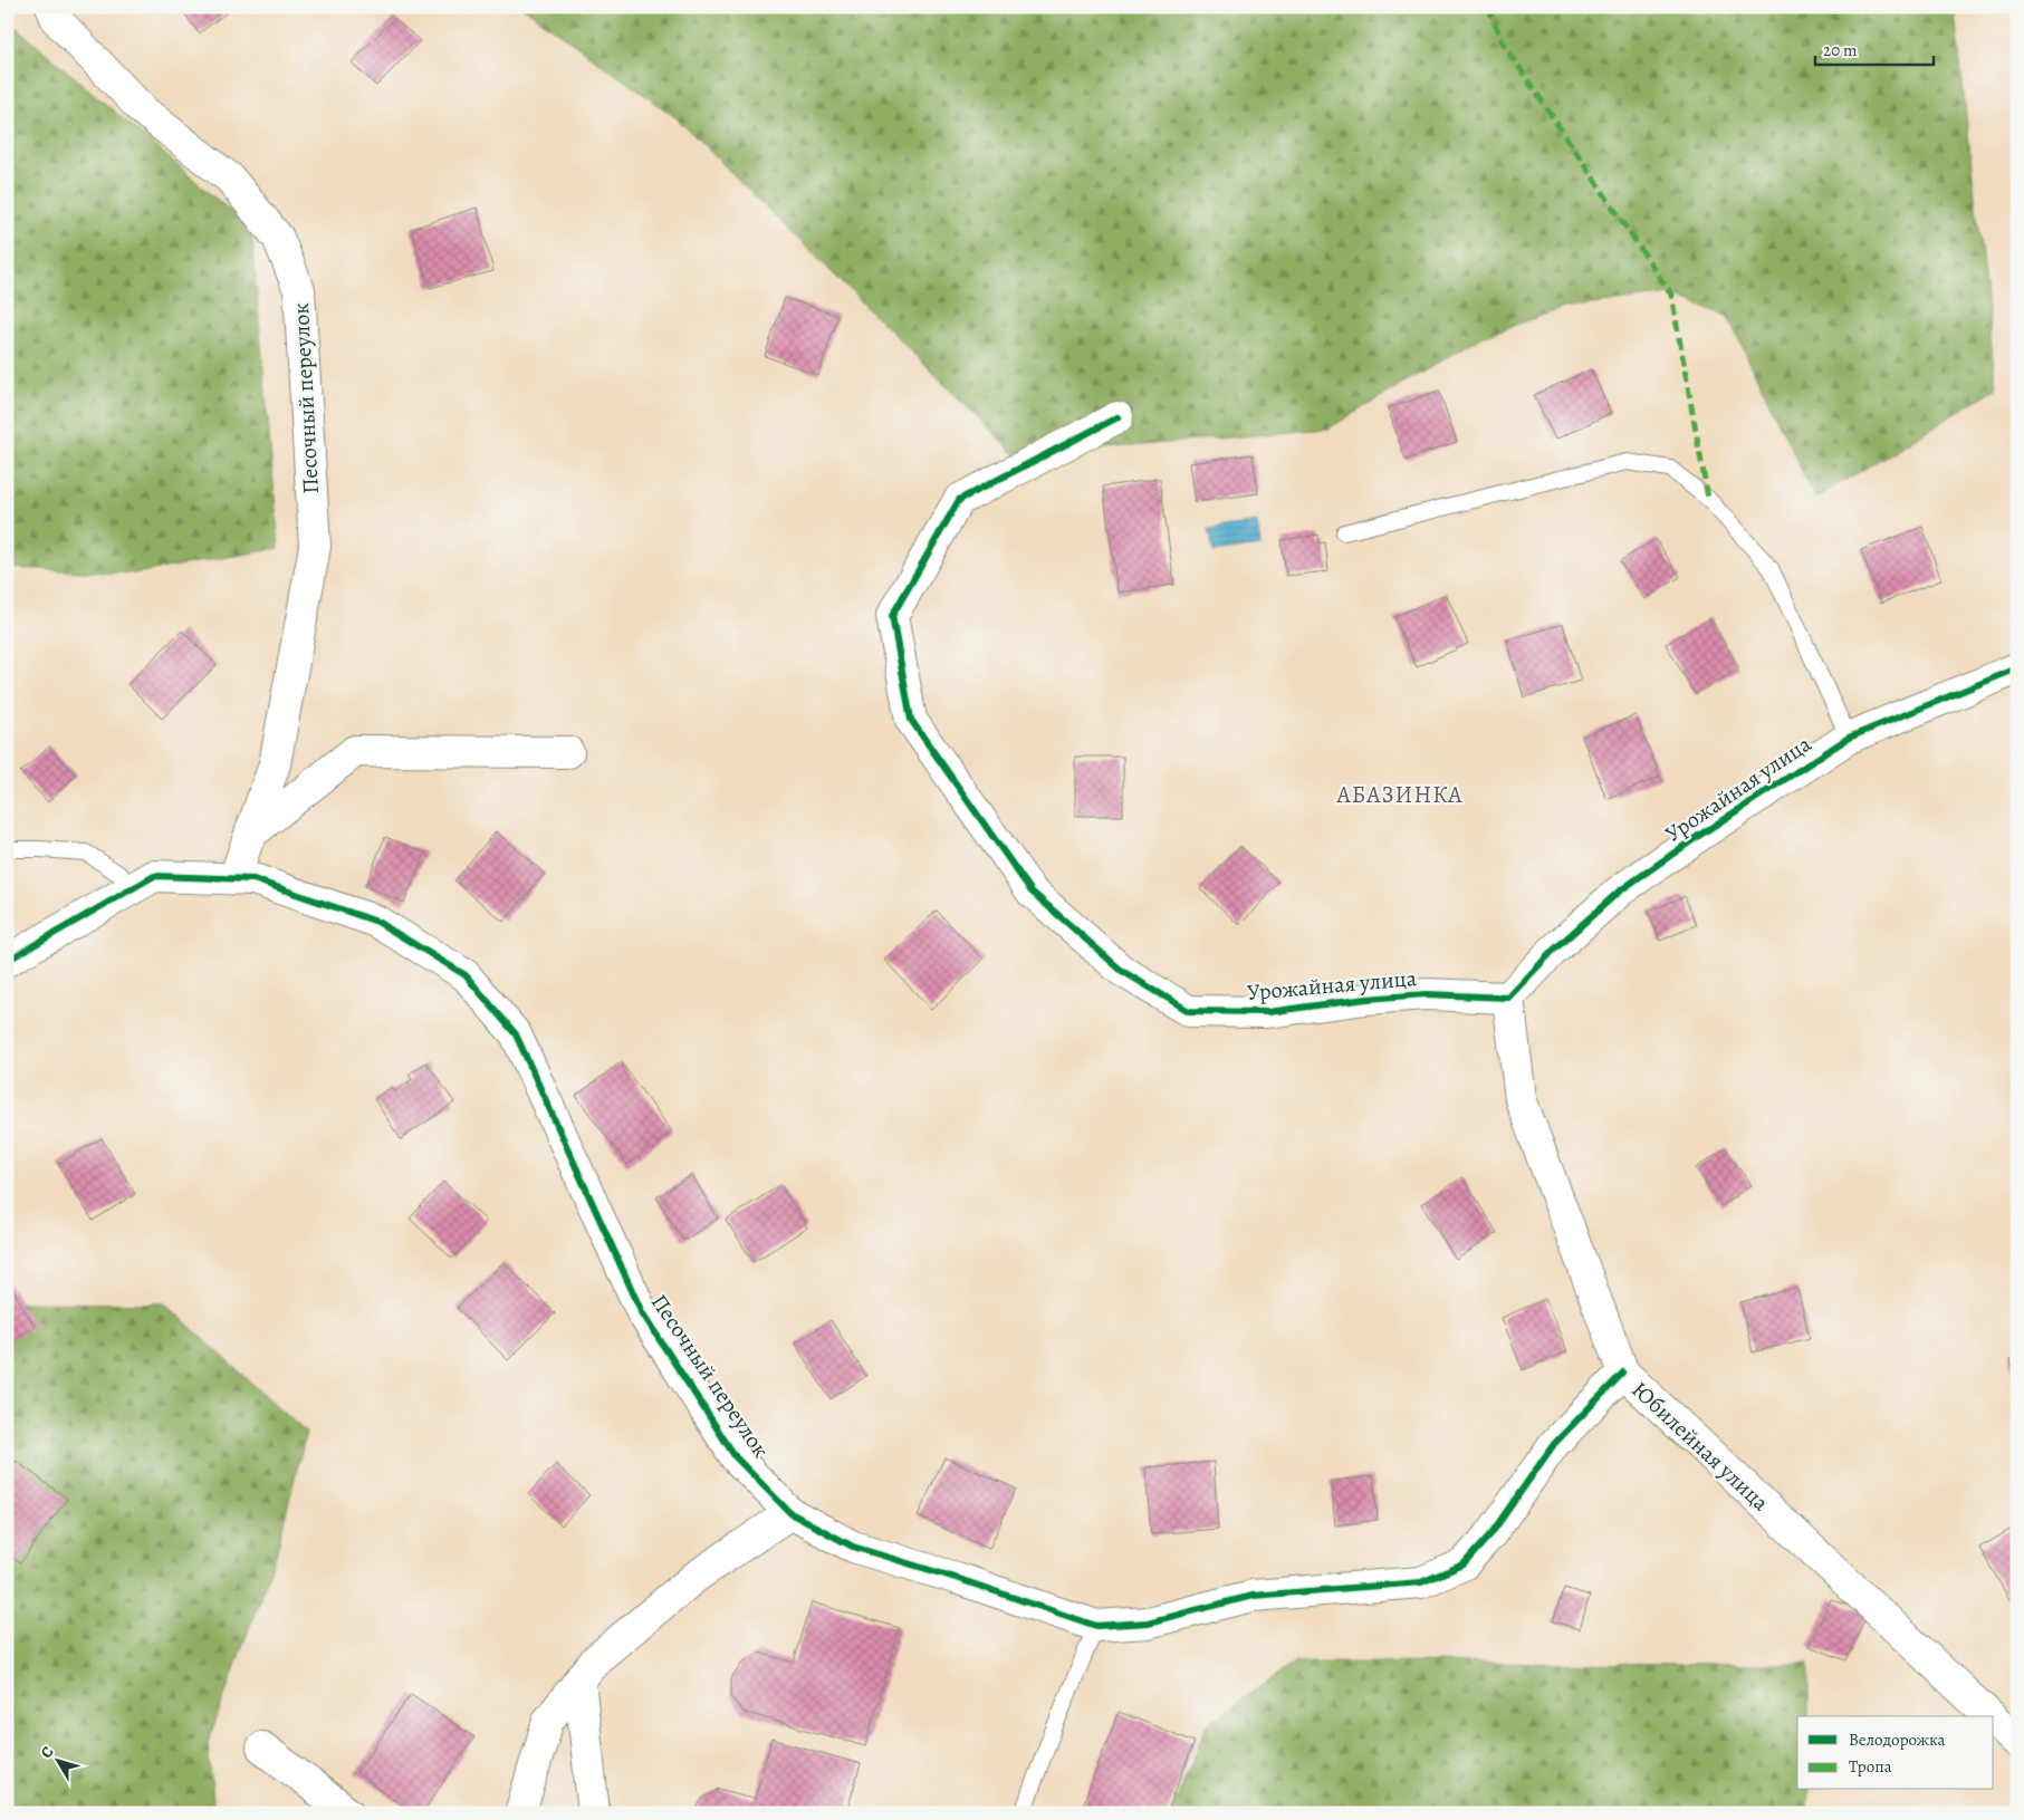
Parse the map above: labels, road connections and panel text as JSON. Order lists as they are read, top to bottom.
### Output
{
  "streets": {
    "street": ["Песочный переулок", "Урожайная улица", "Юбилейная улица"]
  },
  "crossings": [
    ["Песочный переулок", "Юбилейная улица"],
    ["Урожайная улица", "Юбилейная улица"]
  ],
  "districts": ["АБАЗИНКА"],
  "legend": ["Велодорожка", "Тропа"],
  "scale_bar": "20 m",
  "north": "top left"
}
